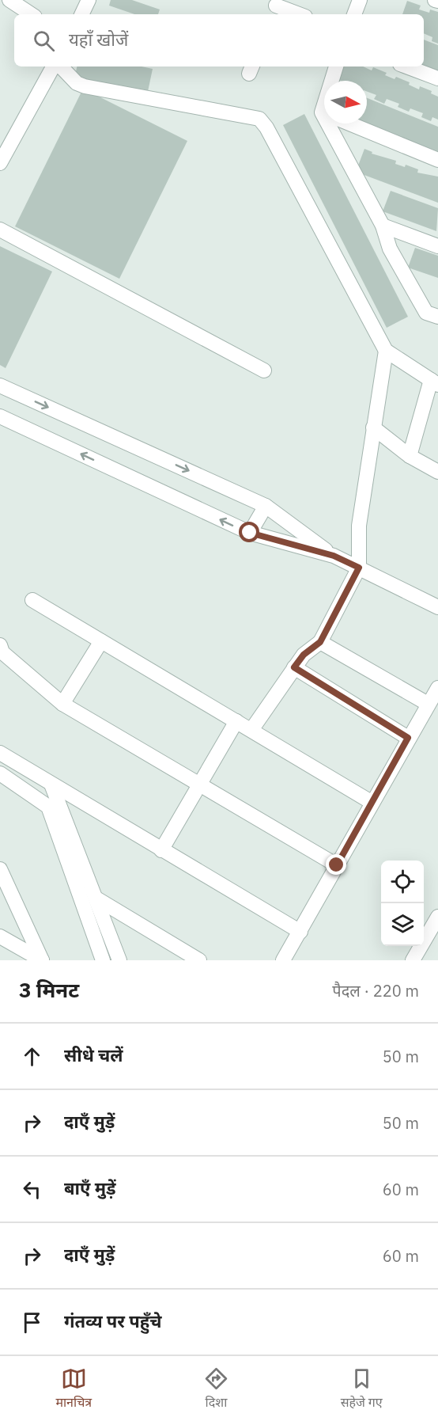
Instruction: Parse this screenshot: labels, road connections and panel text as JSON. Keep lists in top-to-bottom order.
{
  "north": "right",
  "page": {
    "search": "यहाँ खोजें",
    "heading": ["3 मिनट", "पैदल · 220 m"],
    "list": [
      ["सीधे चलें", "50 m"],
      ["दाएँ मुड़ें", "50 m"],
      ["बाएँ मुड़ें", "60 m"],
      ["दाएँ मुड़ें", "60 m"],
      "गंतव्य पर पहुँचे"
    ],
    "nav": ["मानचित्र", "दिशा", "सहेजे गए"]
  }
}
